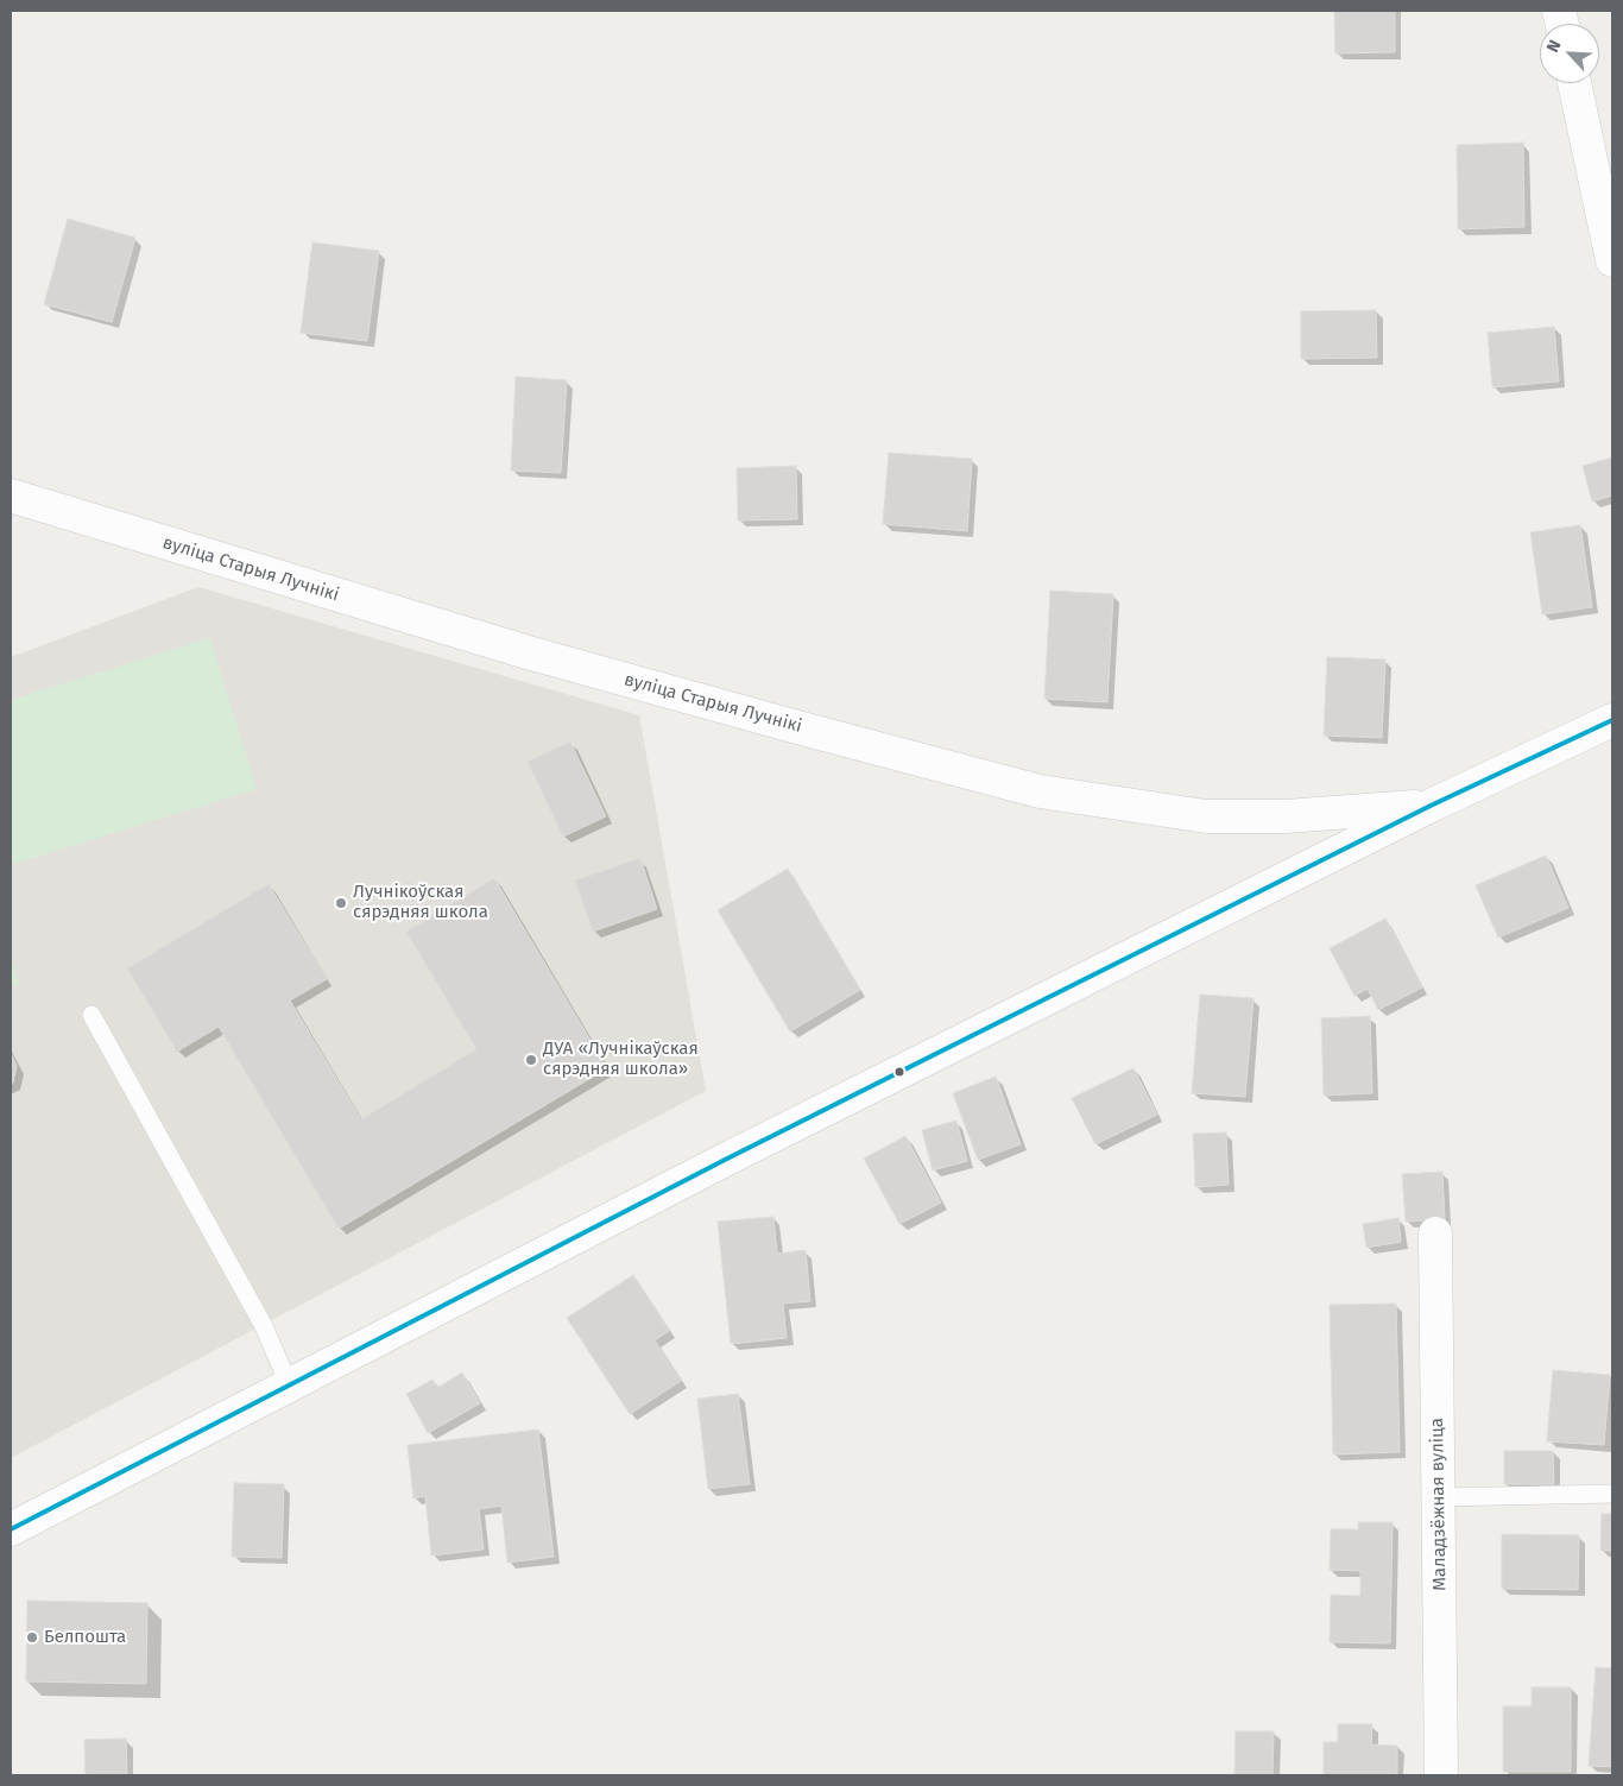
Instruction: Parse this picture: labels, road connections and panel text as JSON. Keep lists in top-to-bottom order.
{
  "streets": {
    "main road": ["вуліца Старыя Лучнікі", "Маладзёжная вуліца"]
  },
  "places": ["Лучнікоўская сярэдняя школа", "ДУА «Лучнікаўская сярэдняя школа»", "Белпошта"],
  "north": "top left"
}
